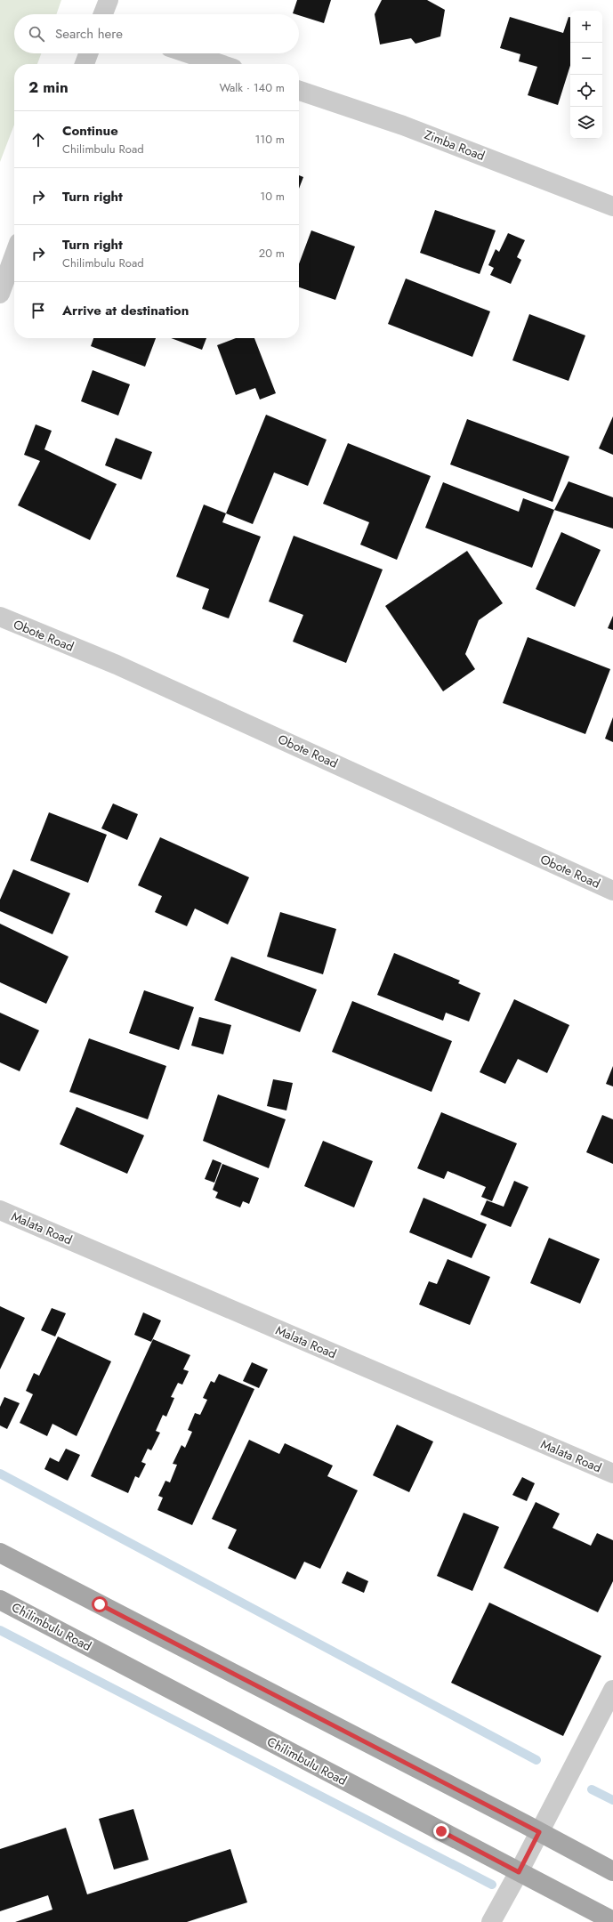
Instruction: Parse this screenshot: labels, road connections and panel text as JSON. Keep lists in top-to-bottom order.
{
  "streets": {
    "main road": ["Chilimbulu Road"],
    "street": ["Zimba Road", "Obote Road", "Malata Road"]
  },
  "page": {
    "map_buttons": ["+", "−"],
    "search": "Search here",
    "heading": ["2 min", "Walk · 140 m"],
    "list": [
      ["Continue", "Chilimbulu Road", "110 m"],
      ["Turn right", "10 m"],
      ["Turn right", "Chilimbulu Road", "20 m"],
      "Arrive at destination"
    ]
  }
}
